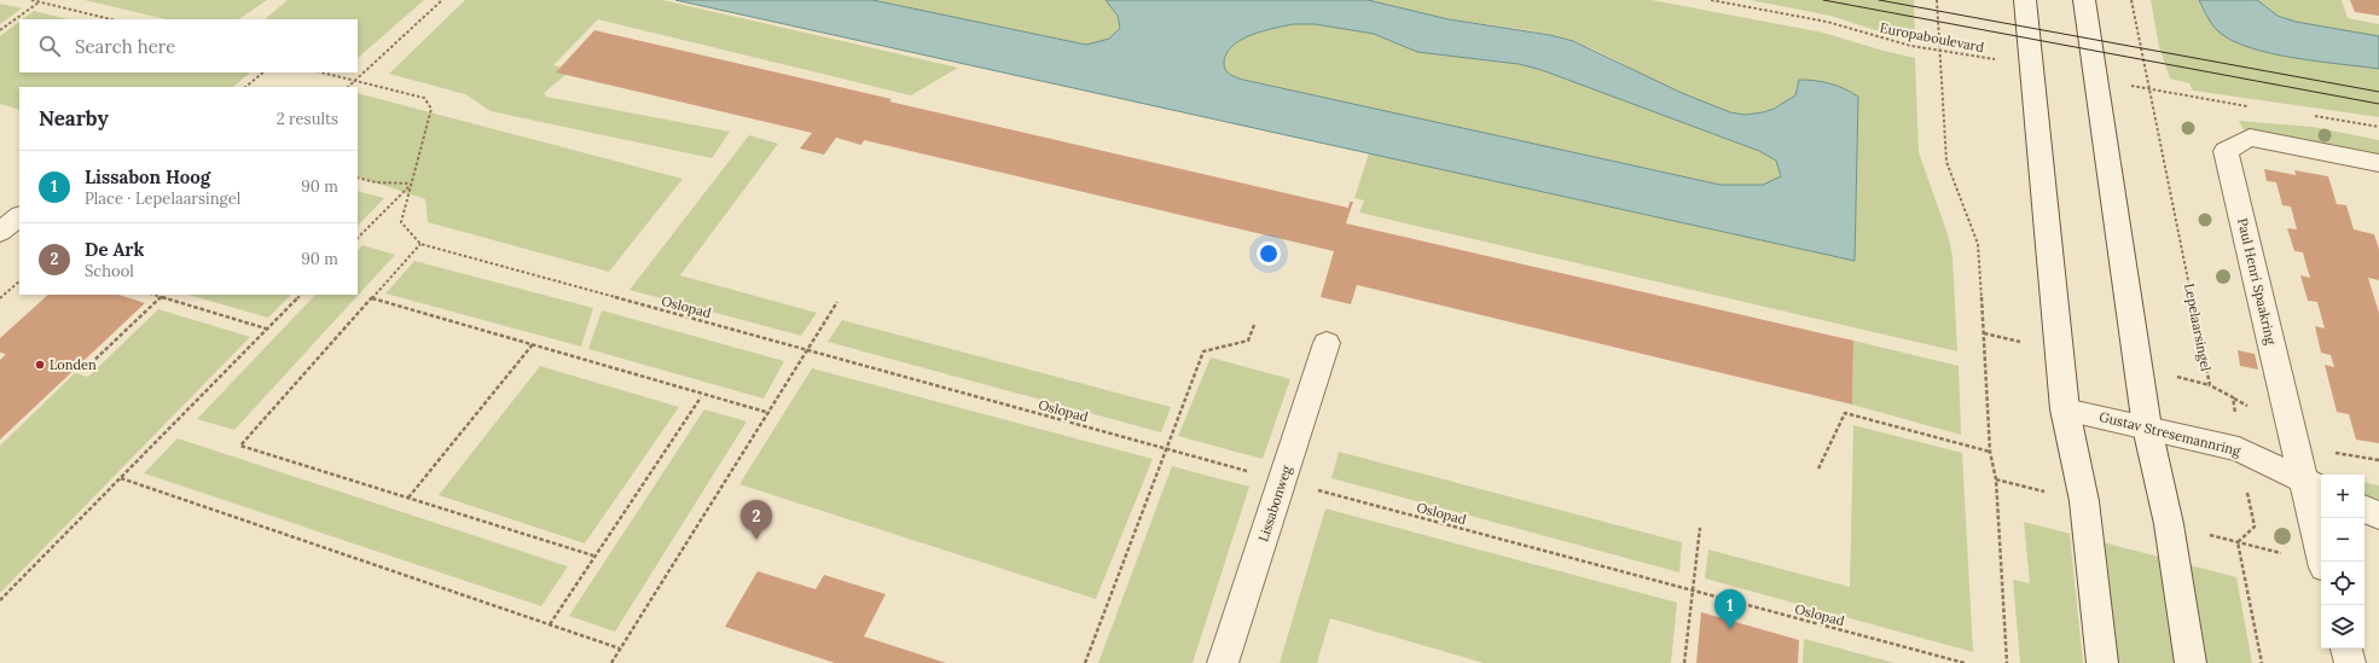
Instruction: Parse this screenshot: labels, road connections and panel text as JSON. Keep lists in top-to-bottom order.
{
  "streets": {
    "street": ["Paul Henri Spaakring", "Gustav Stresemannring", "Lissabonweg"],
    "path": ["Europaboulevard", "Oslopad", "Lepelaarsingel"]
  },
  "crossings": [
    ["Paul Henri Spaakring", "Gustav Stresemannring"],
    ["Oslopad", "Lissabonweg"],
    ["Lepelaarsingel", "Gustav Stresemannring"]
  ],
  "places": ["Londen"],
  "page": {
    "search": "Search here",
    "heading": ["Nearby", "2 results"],
    "list": [
      {
        "mark": "1",
        "name": "Lissabon Hoog",
        "note": "Place · Lepelaarsingel",
        "value": "90 m"
      },
      {
        "mark": "2",
        "name": "De Ark",
        "note": "School",
        "value": "90 m"
      }
    ],
    "map_buttons": ["+", "−"],
    "pins": ["2", "1"]
  }
}
